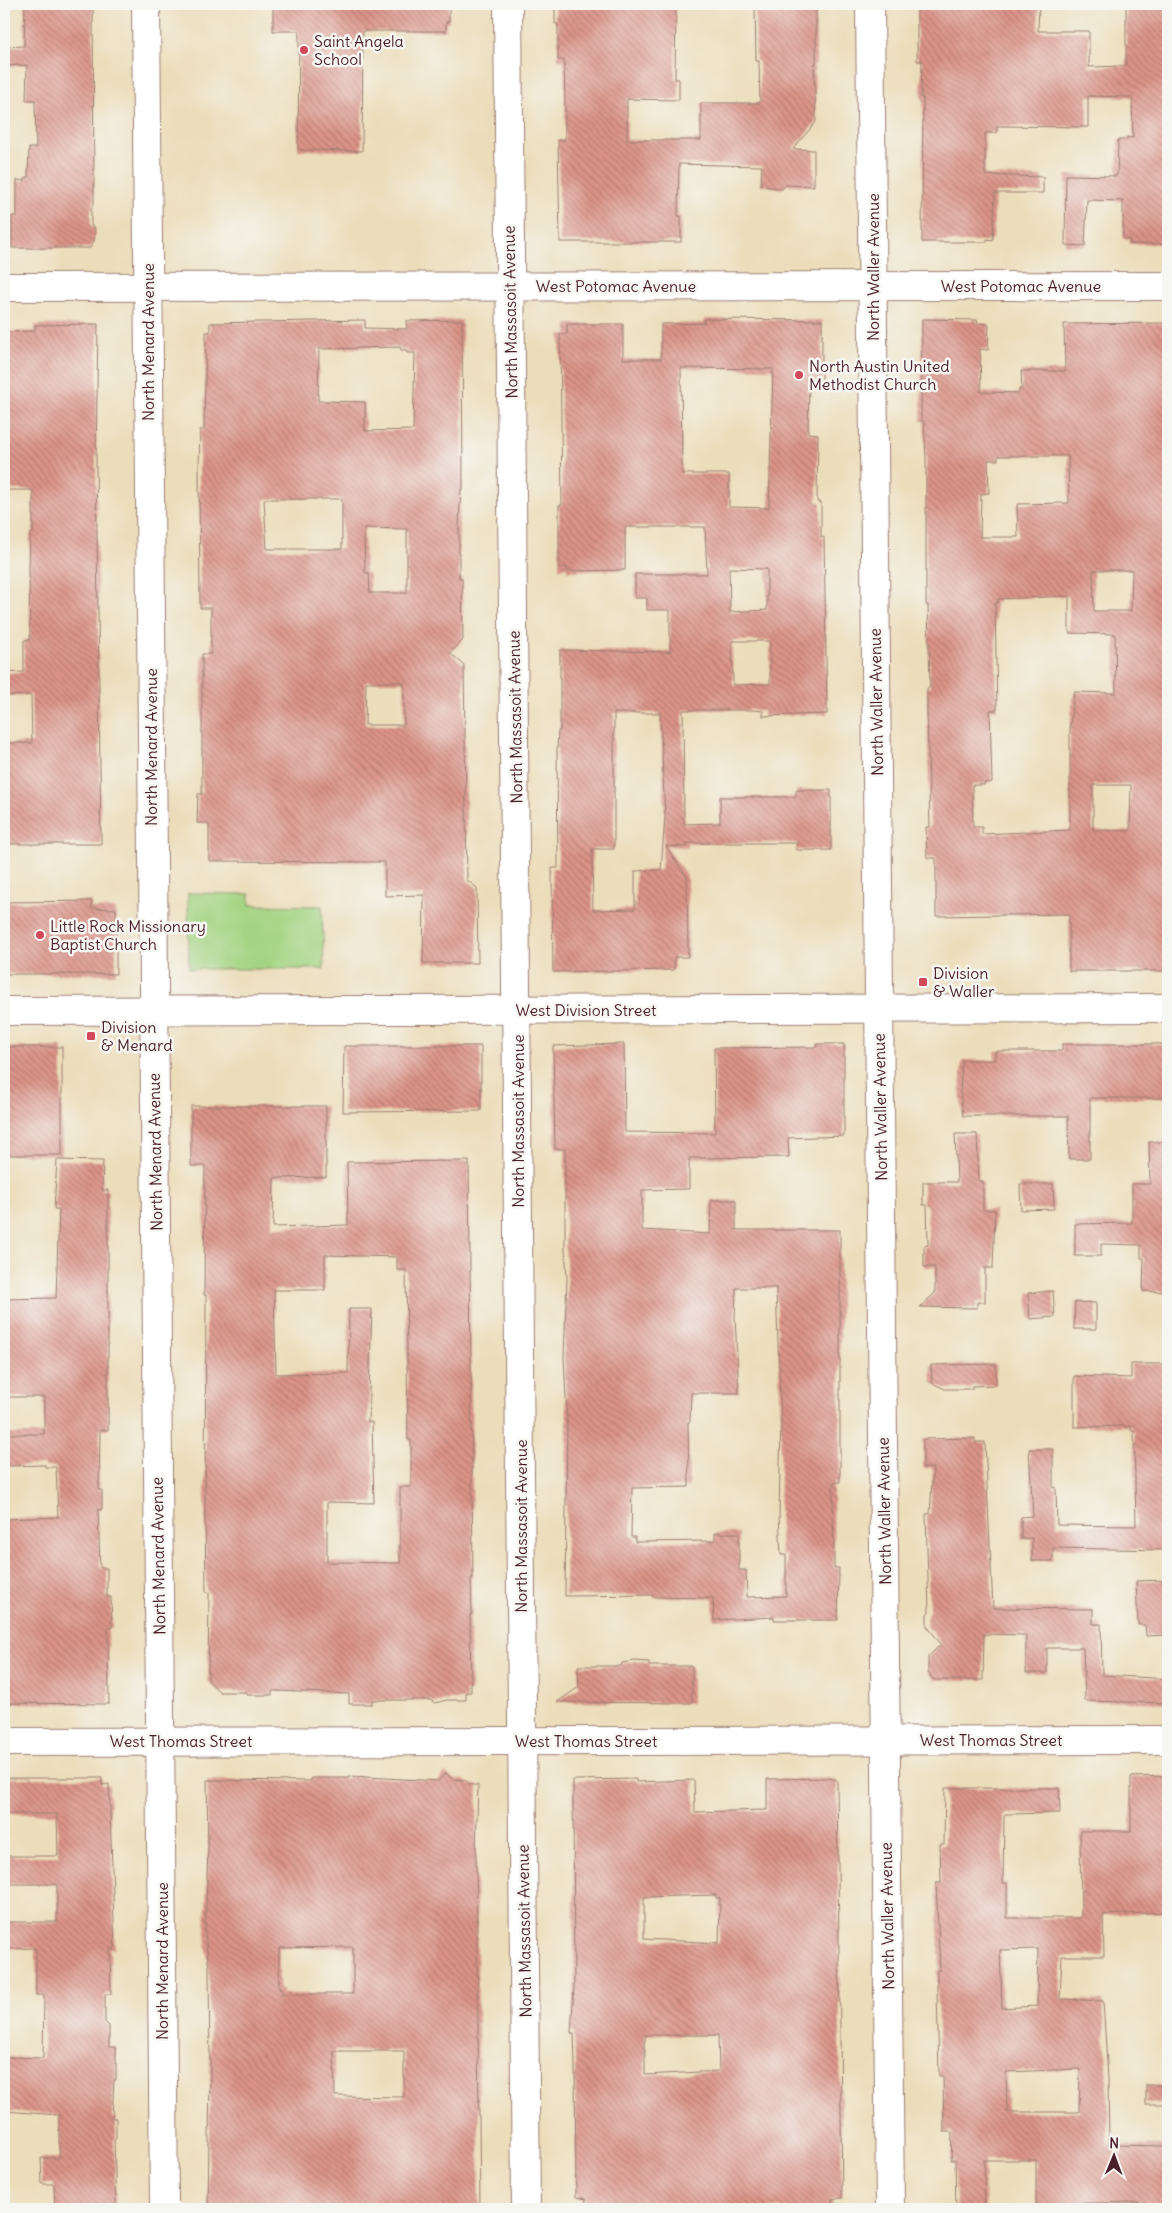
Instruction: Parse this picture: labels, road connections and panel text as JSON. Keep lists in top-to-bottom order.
{
  "streets": {
    "street": [
      "North Waller Avenue",
      "West Potomac Avenue",
      "North Massasoit Avenue",
      "North Menard Avenue",
      "West Division Street",
      "West Thomas Street"
    ]
  },
  "crossings": [
    ["North Waller Avenue", "West Potomac Avenue"],
    ["North Waller Avenue", "West Division Street"],
    ["North Waller Avenue", "West Thomas Street"],
    ["West Potomac Avenue", "North Massasoit Avenue"],
    ["West Potomac Avenue", "North Menard Avenue"],
    ["North Massasoit Avenue", "West Division Street"],
    ["North Massasoit Avenue", "West Thomas Street"],
    ["North Menard Avenue", "West Division Street"],
    ["North Menard Avenue", "West Thomas Street"]
  ],
  "places": {
    "other": ["Saint Angela School", "North Austin United Methodist Church", "Little Rock Missionary Baptist Church"],
    "transit": ["Division & Waller", "Division & Menard"]
  },
  "north": "top"
}
